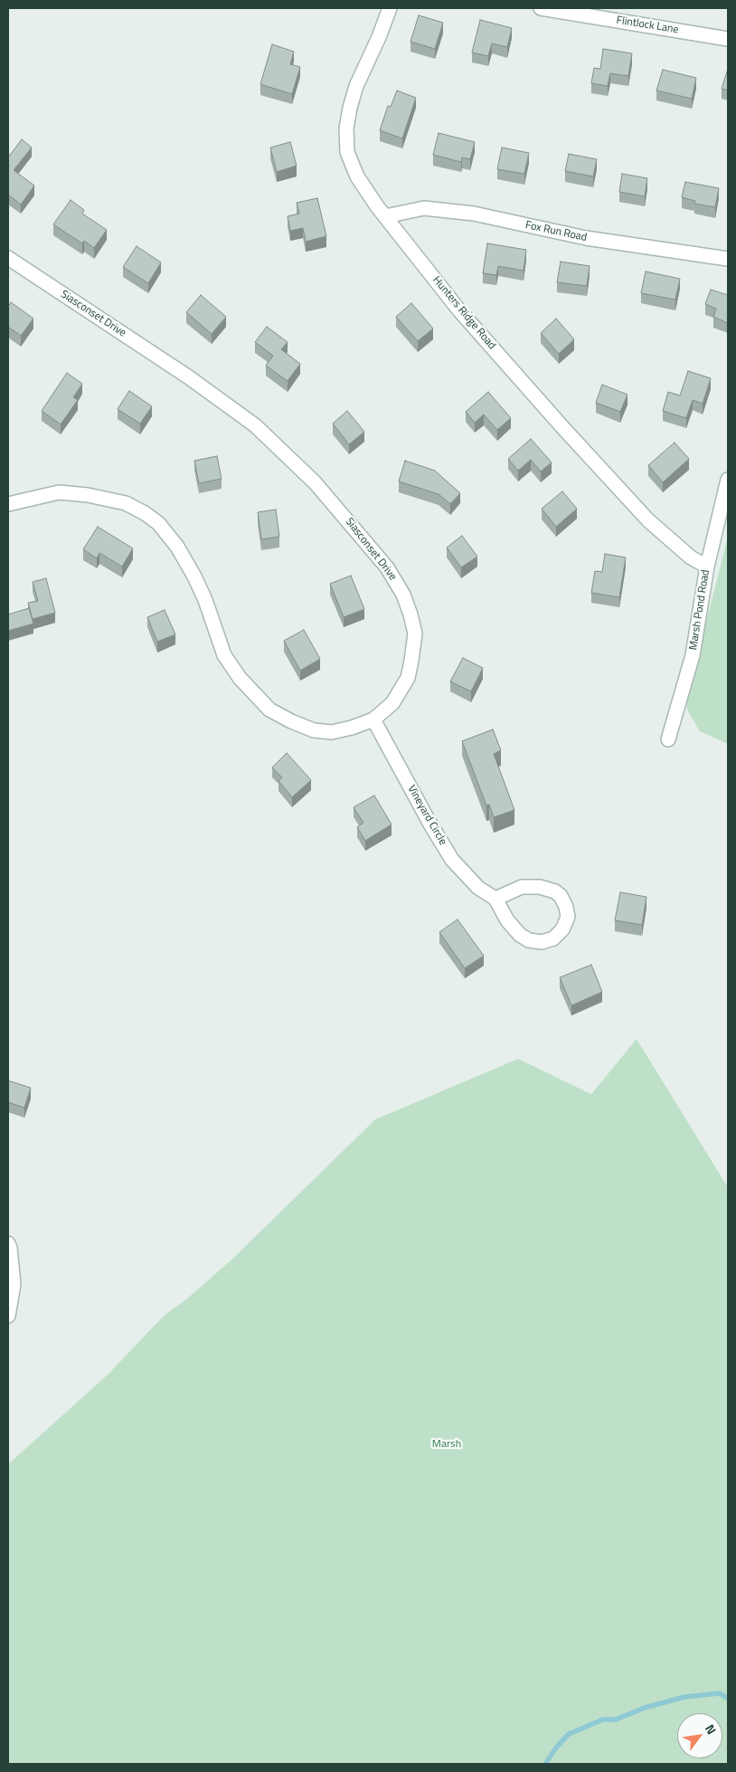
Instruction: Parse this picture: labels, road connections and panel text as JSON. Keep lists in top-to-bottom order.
{
  "streets": {
    "street": [
      "Flintlock Lane",
      "Fox Run Road",
      "Hunters Ridge Road",
      "Siasconset Drive",
      "Marsh Pond Road",
      "Vineyard Circle"
    ]
  },
  "crossings": [
    ["Fox Run Road", "Hunters Ridge Road"],
    ["Hunters Ridge Road", "Marsh Pond Road"],
    ["Siasconset Drive", "Vineyard Circle"]
  ],
  "parks": ["Marsh"],
  "north": "top right"
}
